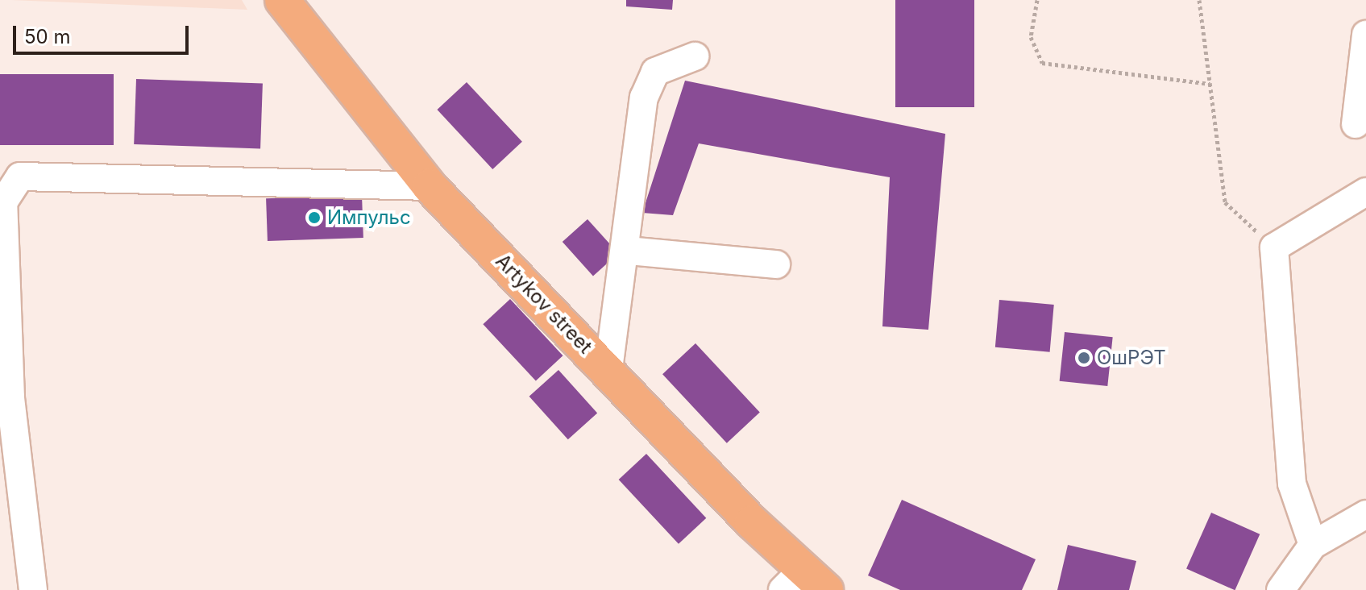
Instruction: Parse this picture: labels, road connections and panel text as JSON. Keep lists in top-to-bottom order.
{
  "streets": {
    "main road": ["Artykov street"]
  },
  "places": ["Импульс", "ОшРЭТ"],
  "scale_bar": "50 m"
}
